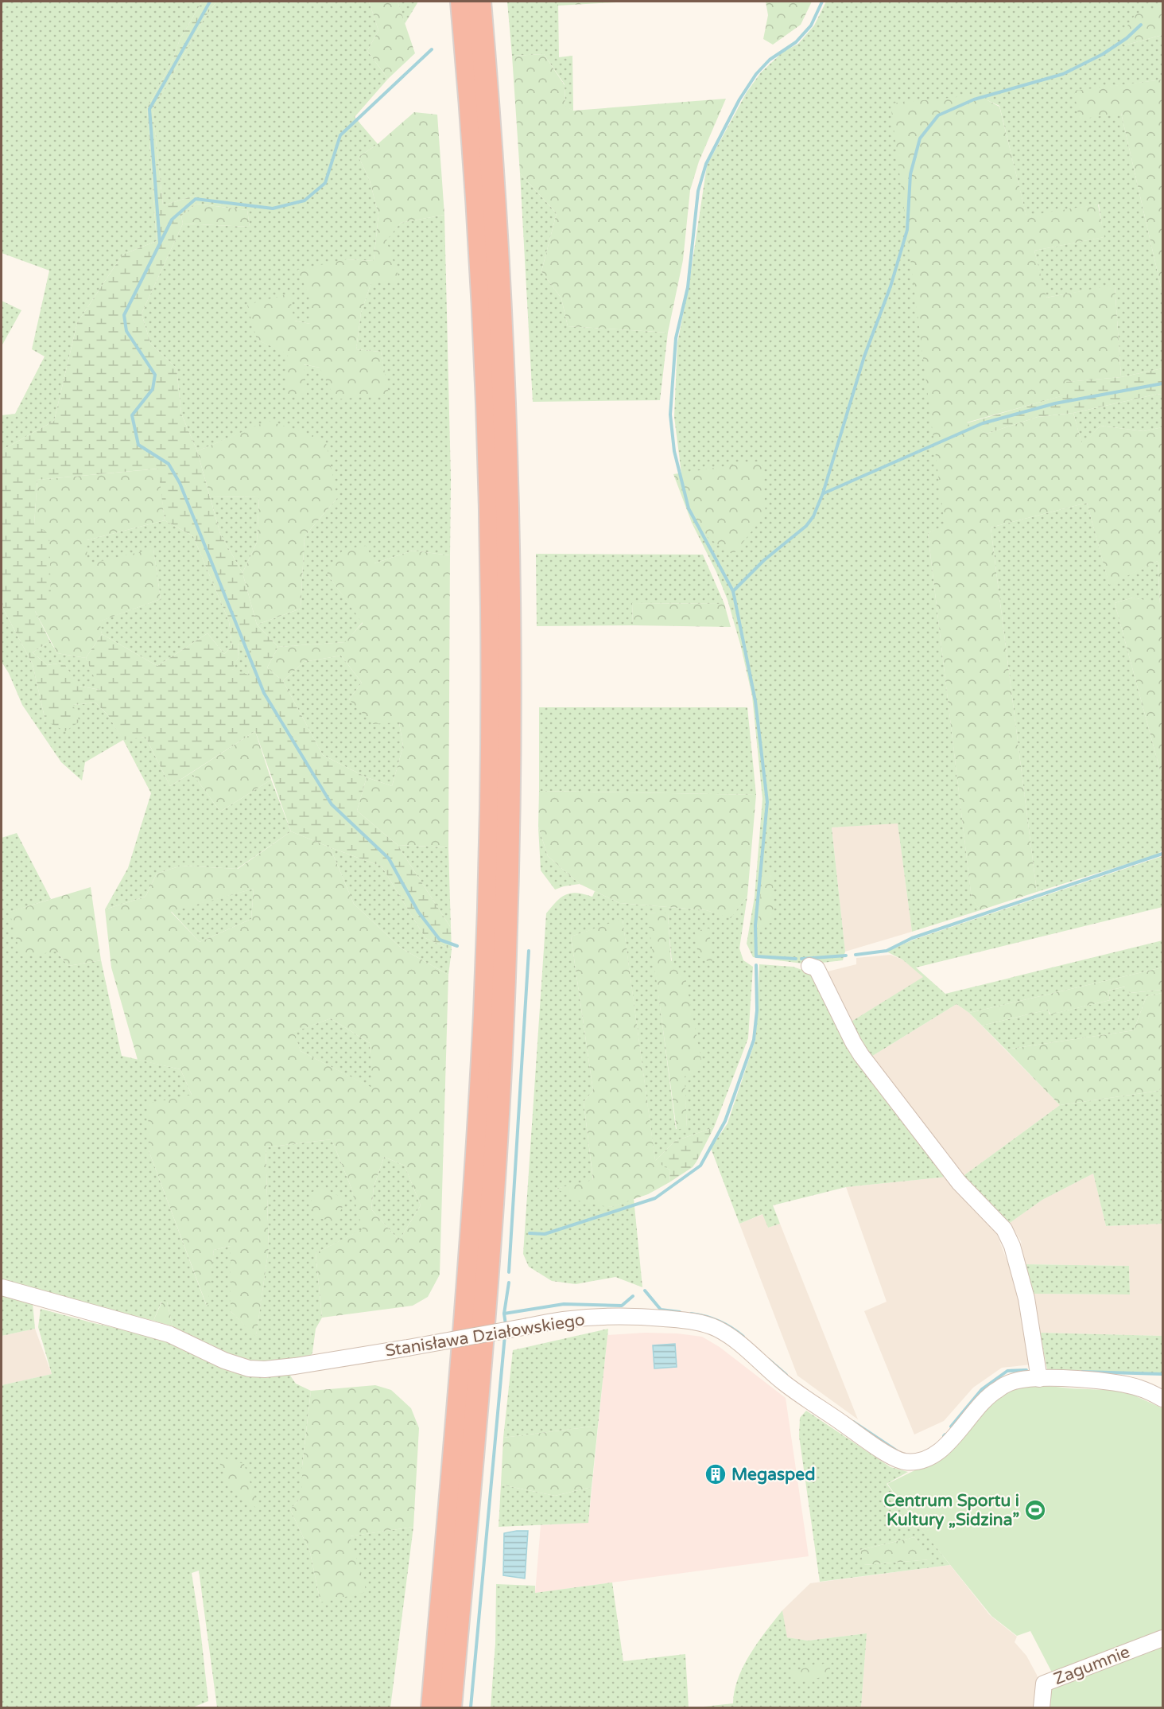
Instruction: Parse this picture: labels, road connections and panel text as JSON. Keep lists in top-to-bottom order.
{
  "streets": {
    "street": ["Stanisława Działowskiego", "Zagumnie"]
  },
  "places": {
    "building": ["Megasped"],
    "sports": ["Centrum Sportu i Kultury „Sidzina”"]
  }
}
